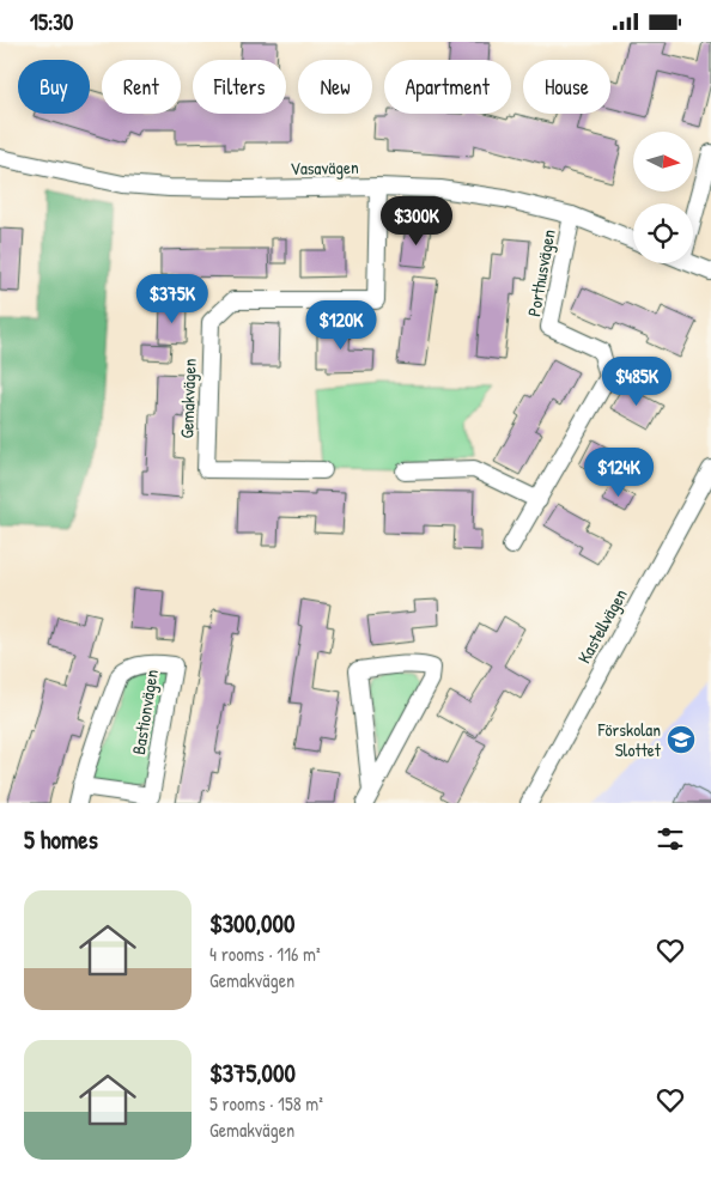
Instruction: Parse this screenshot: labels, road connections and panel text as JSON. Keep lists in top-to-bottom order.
{
  "streets": {
    "street": [
      "Vasavägen",
      "Porthusvägen",
      "Gemakvägen",
      "Kastellvägen",
      "Bastionvägen"
    ]
  },
  "crossings": [
    ["Vasavägen", "Porthusvägen"],
    ["Vasavägen", "Gemakvägen"]
  ],
  "places": {
    "school or university": ["Förskolan Slottet"]
  },
  "north": "right",
  "page": {
    "status": "15:30",
    "chip": [
      "Buy",
      "Rent",
      "Filters",
      "New",
      "Apartment",
      "House"
    ],
    "price": [
      "$300K",
      "$375K",
      "$120K",
      "$485K",
      "$124K"
    ],
    "heading": "5 homes",
    "list": [
      {
        "name": "$300,000",
        "note": "4 rooms · 116 m² · Gemakvägen"
      },
      {
        "name": "$375,000",
        "note": "5 rooms · 158 m² · Gemakvägen"
      }
    ]
  }
}
